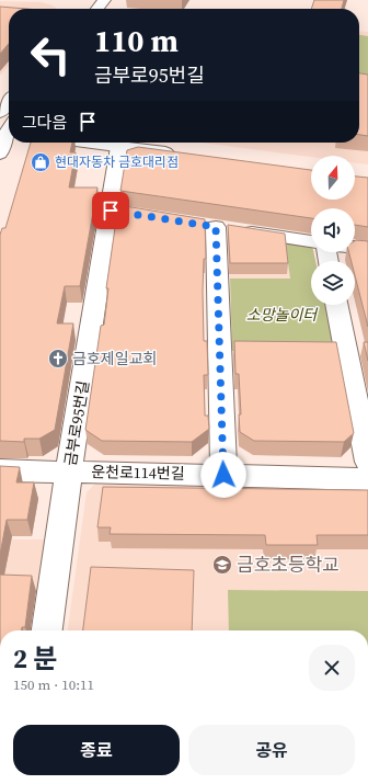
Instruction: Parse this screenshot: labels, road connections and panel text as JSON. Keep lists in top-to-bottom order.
{
  "streets": {
    "street": ["금부로95번길", "운천로114번길"]
  },
  "crossings": [
    ["금부로95번길", "운천로114번길"]
  ],
  "parks": ["소망놀이터"],
  "places": {
    "shop": ["현대자동차 금호대리점"],
    "church": ["금호제일교회"],
    "school or university": ["금호초등학교"]
  },
  "north": "top",
  "page": {
    "turn": ["110 m", "금부로95번길"],
    "then": "그다음",
    "heading": ["2 분", "150 m · 10:11"],
    "buttons": ["종료", "공유"]
  }
}
